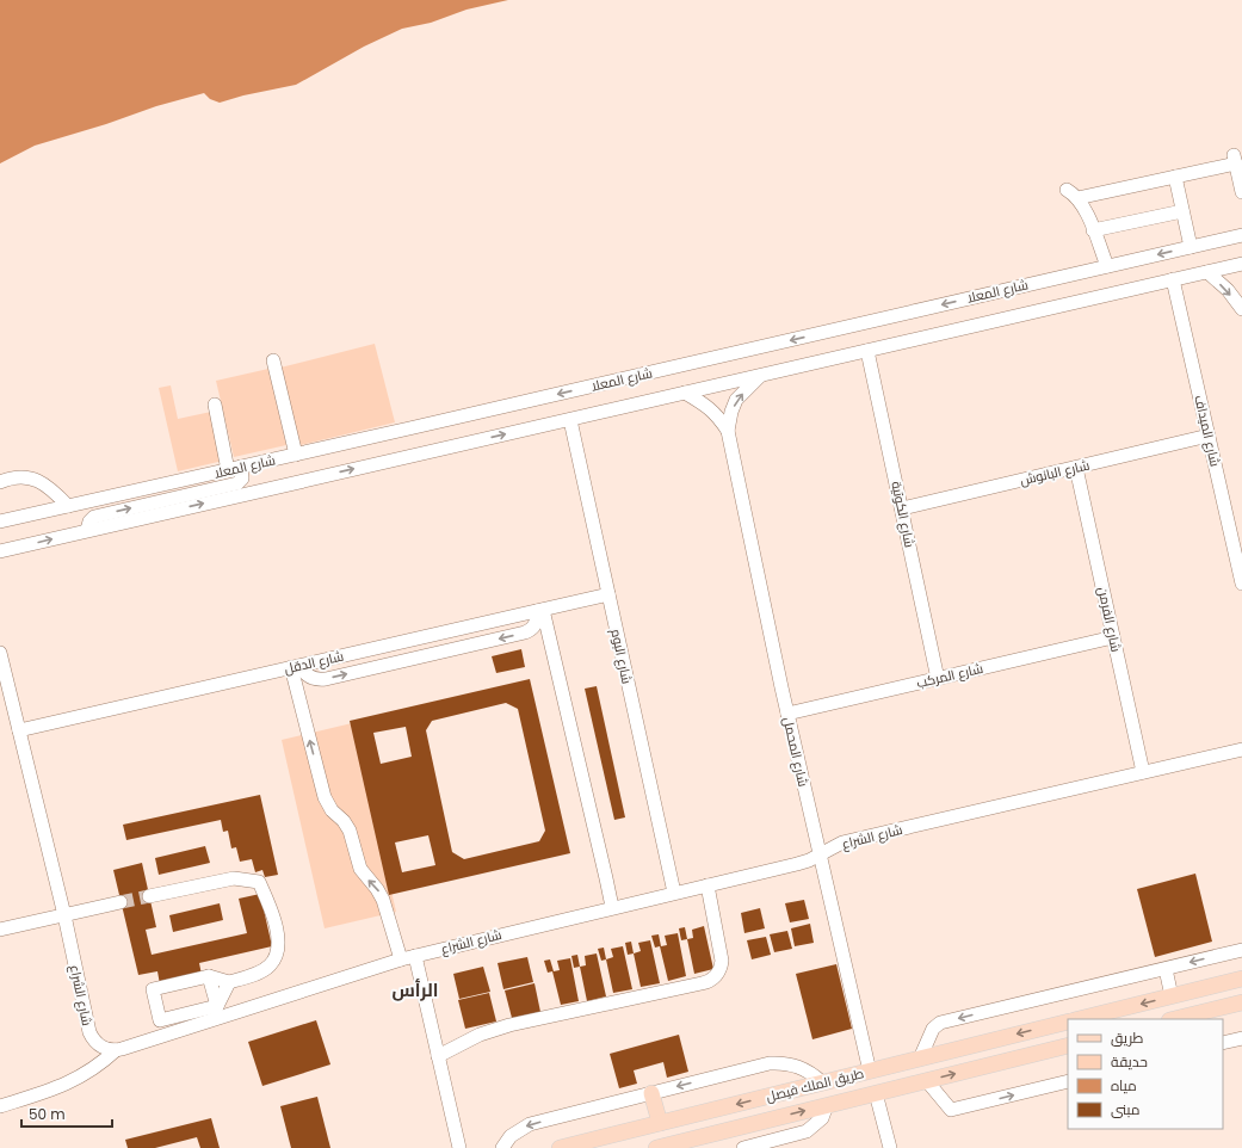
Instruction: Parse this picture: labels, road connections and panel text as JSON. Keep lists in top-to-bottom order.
{
  "streets": {
    "main road": ["طريق الملك فيصل"],
    "street": [
      "شارع المعلا",
      "شارع الميداف",
      "شارع البانوش",
      "شارع الكوتية",
      "شارع الفرمن",
      "شارع البوم",
      "شارع الدقل",
      "شارع المركب",
      "شارع المحمل",
      "شارع الشراع"
    ]
  },
  "crossings": [
    ["شارع المعلا", "شارع الميداف"],
    ["شارع المعلا", "شارع الكوتية"],
    ["شارع المعلا", "شارع البوم"],
    ["شارع المعلا", "شارع المحمل"],
    ["شارع الميداف", "شارع البانوش"],
    ["شارع البانوش", "شارع الكوتية"],
    ["شارع البانوش", "شارع الفرمن"],
    ["شارع الكوتية", "شارع المركب"],
    ["شارع الفرمن", "شارع المركب"],
    ["شارع الفرمن", "شارع الشراع"],
    ["شارع البوم", "شارع الدقل"],
    ["شارع البوم", "شارع الشراع"],
    ["شارع الدقل", "شارع الشراع"],
    ["شارع المركب", "شارع المحمل"],
    ["شارع المحمل", "شارع الشراع"],
    ["شارع المحمل", "طريق الملك فيصل"]
  ],
  "districts": ["الرأس"],
  "legend": [
    "طريق",
    "حديقة",
    "مياه",
    "مبنى"
  ],
  "scale_bar": "50 m"
}
